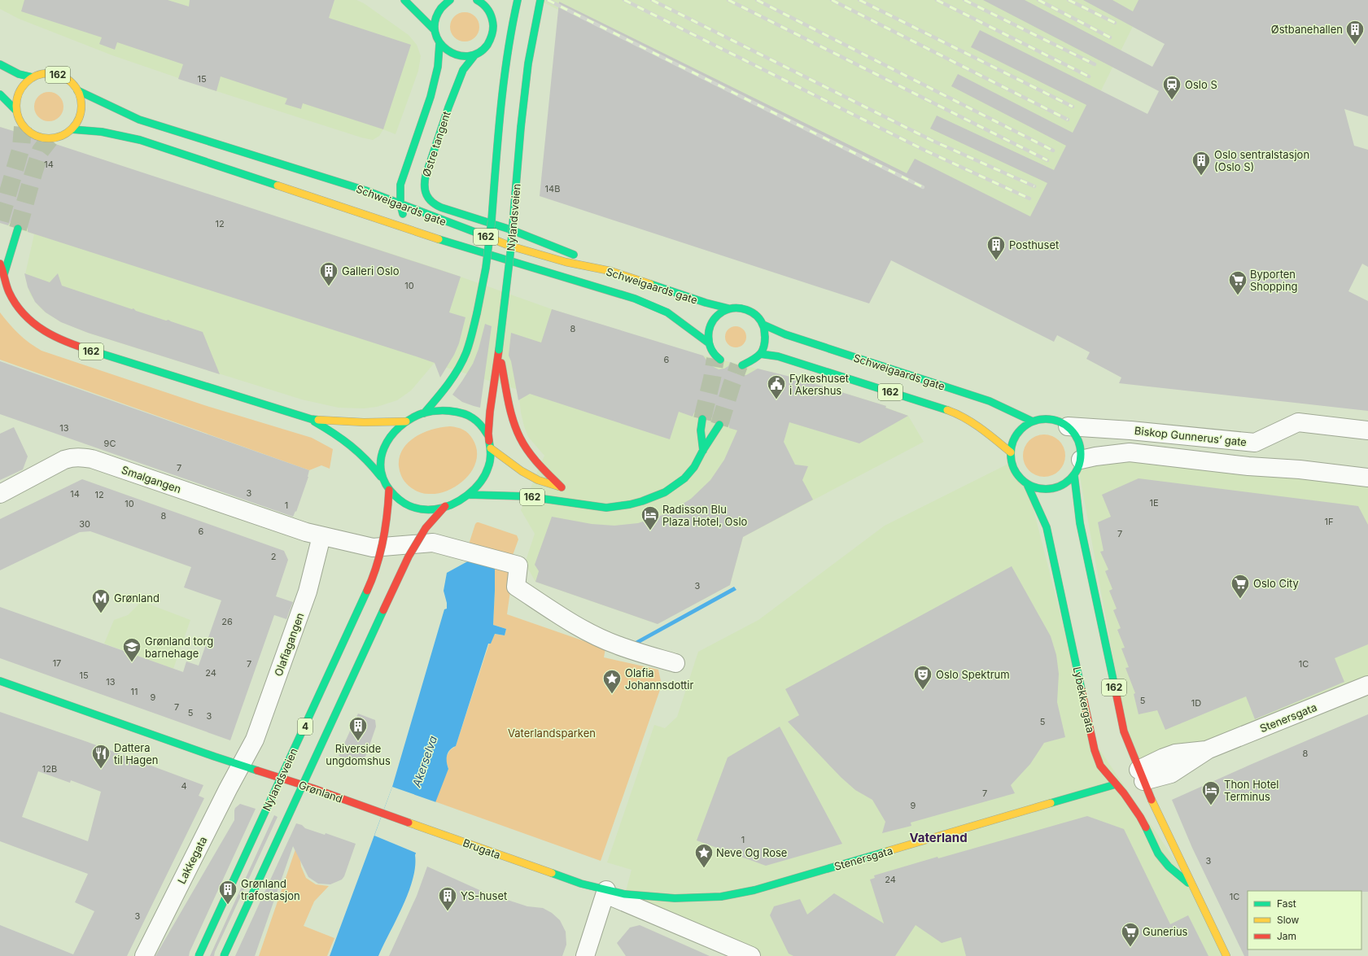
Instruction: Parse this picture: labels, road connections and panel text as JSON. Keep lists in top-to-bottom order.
{
  "streets": {
    "main road": [
      "162",
      "Østre tangent",
      "Schweigaards gate",
      "Nylandsveien",
      "Lybekkergata",
      "Stenersgata",
      "4",
      "Grønland",
      "Brugata"
    ],
    "street": [
      "Biskop Gunnerus’ gate",
      "Smalgangen",
      "Olafiagangen",
      "Lakkegata"
    ]
  },
  "crossings": [
    ["162", "Østre tangent"],
    ["162", "Schweigaards gate"],
    ["162", "Nylandsveien"],
    ["162", "Biskop Gunnerus’ gate"],
    ["162", "Lybekkergata"],
    ["Østre tangent", "Schweigaards gate"],
    ["Schweigaards gate", "Biskop Gunnerus’ gate"],
    ["Schweigaards gate", "Lybekkergata"],
    ["Biskop Gunnerus’ gate", "Lybekkergata"],
    ["Smalgangen", "Olafiagangen"],
    ["Olafiagangen", "Grønland"],
    ["Olafiagangen", "Lakkegata"],
    ["Lybekkergata", "Stenersgata"],
    ["Stenersgata", "Brugata"],
    ["Grønland", "Brugata"],
    ["Grønland", "Lakkegata"]
  ],
  "districts": ["Vaterland"],
  "water": ["Akerselva"],
  "parks": ["Vaterlandsparken"],
  "places": {
    "building": [
      "Østbanehallen",
      "Oslo sentralstasjon (Oslo S)",
      "Posthuset",
      "Galleri Oslo",
      "Riverside ungdomshus",
      "Grønland trafostasjon",
      "YS-huset"
    ],
    "station": ["Oslo S"],
    "supermarket": ["Byporten Shopping", "Oslo City", "Gunerius"],
    "public building": ["Fylkeshuset i Akershus"],
    "hotel": ["Radisson Blu Plaza Hotel, Oslo", "Thon Hotel Terminus"],
    "metro station": ["Grønland"],
    "school or university": ["Grønland torg barnehage"],
    "theatre": ["Oslo Spektrum"],
    "place": ["Olafia Johannsdottir", "Neve Og Rose"],
    "restaurant": ["Dattera til Hagen"]
  },
  "house_numbers": [
    "15",
    "14",
    "14B",
    "12",
    "10",
    "8",
    "6",
    "13",
    "9C",
    "7",
    "3",
    "14",
    "12",
    "1E",
    "10",
    "1",
    "8",
    "1F",
    "30",
    "6",
    "7",
    "2",
    "3",
    "26",
    "17",
    "7",
    "1C",
    "24",
    "15",
    "13",
    "11",
    "9",
    "5",
    "1D",
    "7",
    "5",
    "3",
    "5",
    "8",
    "12B",
    "4",
    "7",
    "9",
    "1",
    "3",
    "24",
    "1C",
    "3"
  ],
  "legend": ["Fast", "Slow", "Jam"]
}
